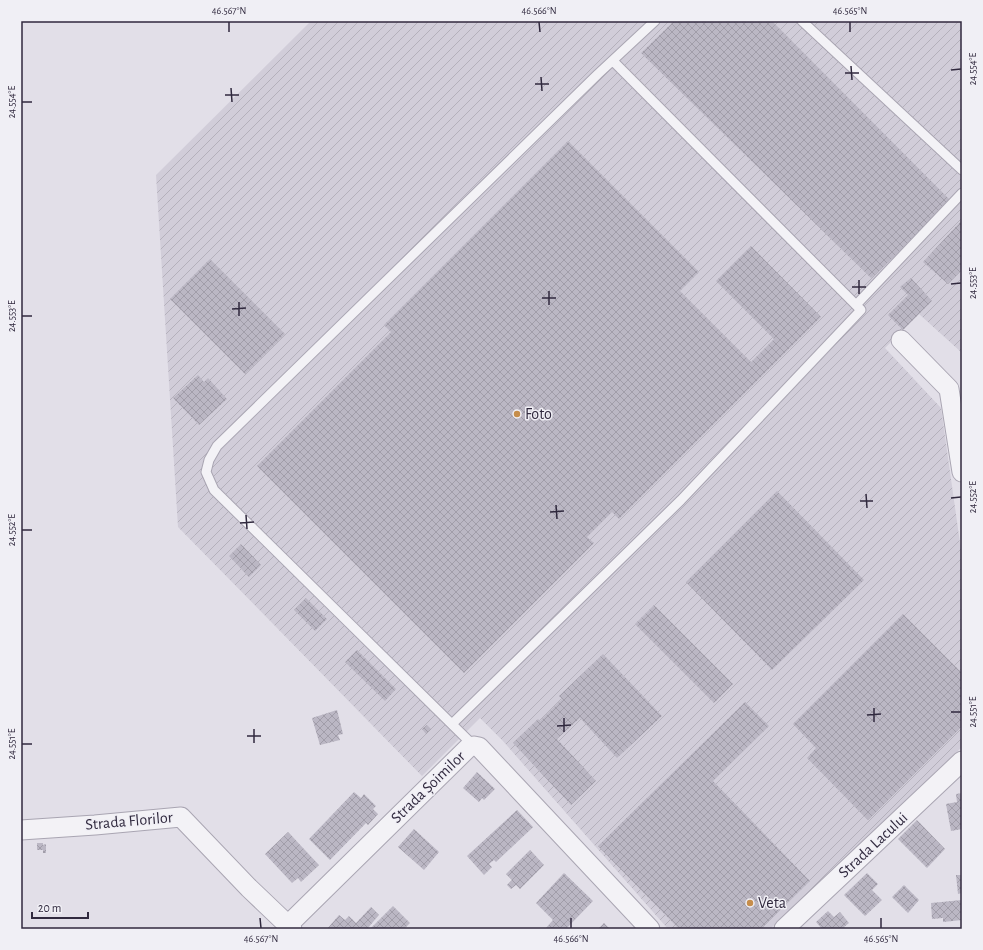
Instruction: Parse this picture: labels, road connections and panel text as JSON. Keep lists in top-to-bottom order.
{
  "streets": {
    "street": ["Strada Șoimilor", "Strada Florilor", "Strada Lacului"]
  },
  "crossings": [
    ["Strada Șoimilor", "Strada Florilor"]
  ],
  "places": ["Foto", "Veta"],
  "scale_bar": "20 m",
  "coordinates": [
    "46.567°N",
    "46.566°N",
    "46.565°N",
    "24.554°E",
    "24.553°E",
    "24.552°E",
    "24.551°E"
  ]
}
